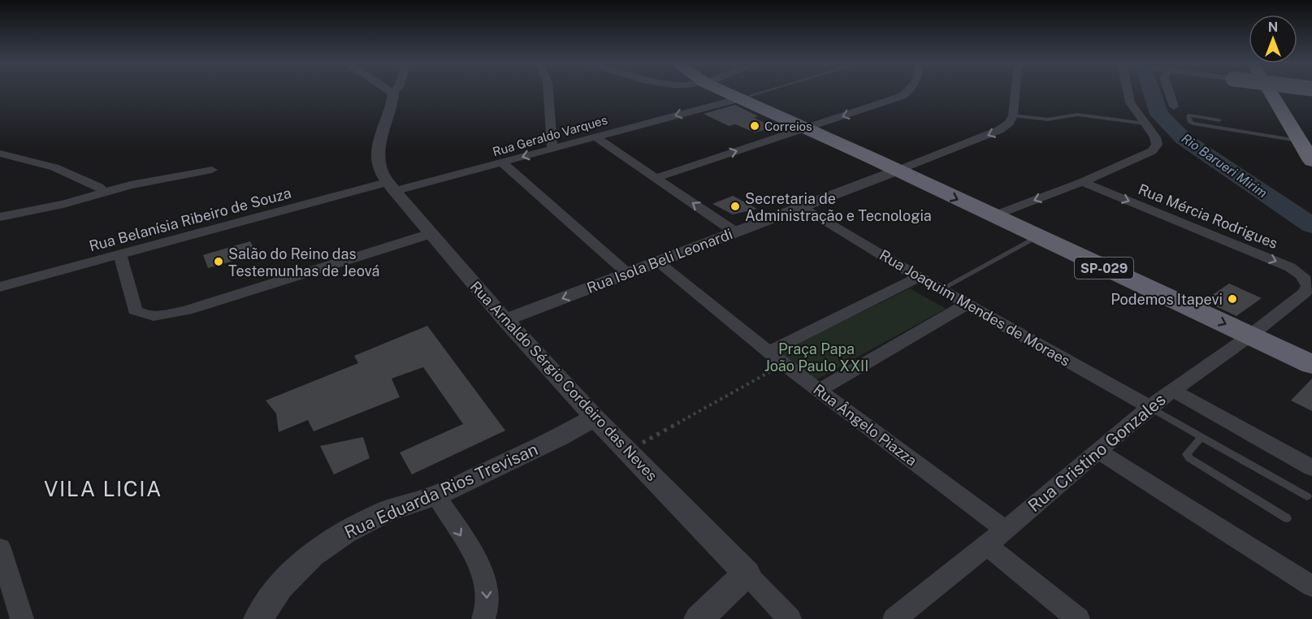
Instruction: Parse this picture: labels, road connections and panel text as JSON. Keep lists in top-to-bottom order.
{
  "streets": {
    "highway": ["SP-029"],
    "street": [
      "Rua Geraldo Varques",
      "Rua Mércia Rodrigues",
      "Rua Belanísia Ribeiro de Souza",
      "Rua Isola Beli Leonardi",
      "Rua Joaquim Mendes de Moraes",
      "Rua Arnaldo Sérgio Cordeiro das Neves",
      "Rua Ângelo Piazza",
      "Rua Cristino Gonzales",
      "Rua Eduarda Rios Trevisan"
    ]
  },
  "crossings": [
    ["Rua Geraldo Varques", "Rua Belanísia Ribeiro de Souza"],
    ["Rua Geraldo Varques", "SP-029"],
    ["Rua Geraldo Varques", "Rua Arnaldo Sérgio Cordeiro das Neves"],
    ["Rua Mércia Rodrigues", "Rua Cristino Gonzales"],
    ["Rua Belanísia Ribeiro de Souza", "Rua Arnaldo Sérgio Cordeiro das Neves"],
    ["Rua Isola Beli Leonardi", "SP-029"],
    ["Rua Isola Beli Leonardi", "Rua Joaquim Mendes de Moraes"],
    ["Rua Isola Beli Leonardi", "Rua Arnaldo Sérgio Cordeiro das Neves"],
    ["Rua Isola Beli Leonardi", "Rua Ângelo Piazza"],
    ["SP-029", "Rua Cristino Gonzales"],
    ["Rua Joaquim Mendes de Moraes", "Rua Cristino Gonzales"],
    ["Rua Arnaldo Sérgio Cordeiro das Neves", "Rua Eduarda Rios Trevisan"],
    ["Rua Ângelo Piazza", "Rua Cristino Gonzales"]
  ],
  "one_way": ["Rua Mércia Rodrigues"],
  "districts": ["VILA LICIA"],
  "water": ["Rio Barueri Mirim"],
  "parks": ["Praça Papa João Paulo XXII"],
  "places": [
    "Correios",
    "Secretaria de Administração e Tecnologia",
    "Salão do Reino das Testemunhas de Jeová",
    "Podemos Itapevi"
  ],
  "north": "top"
}
